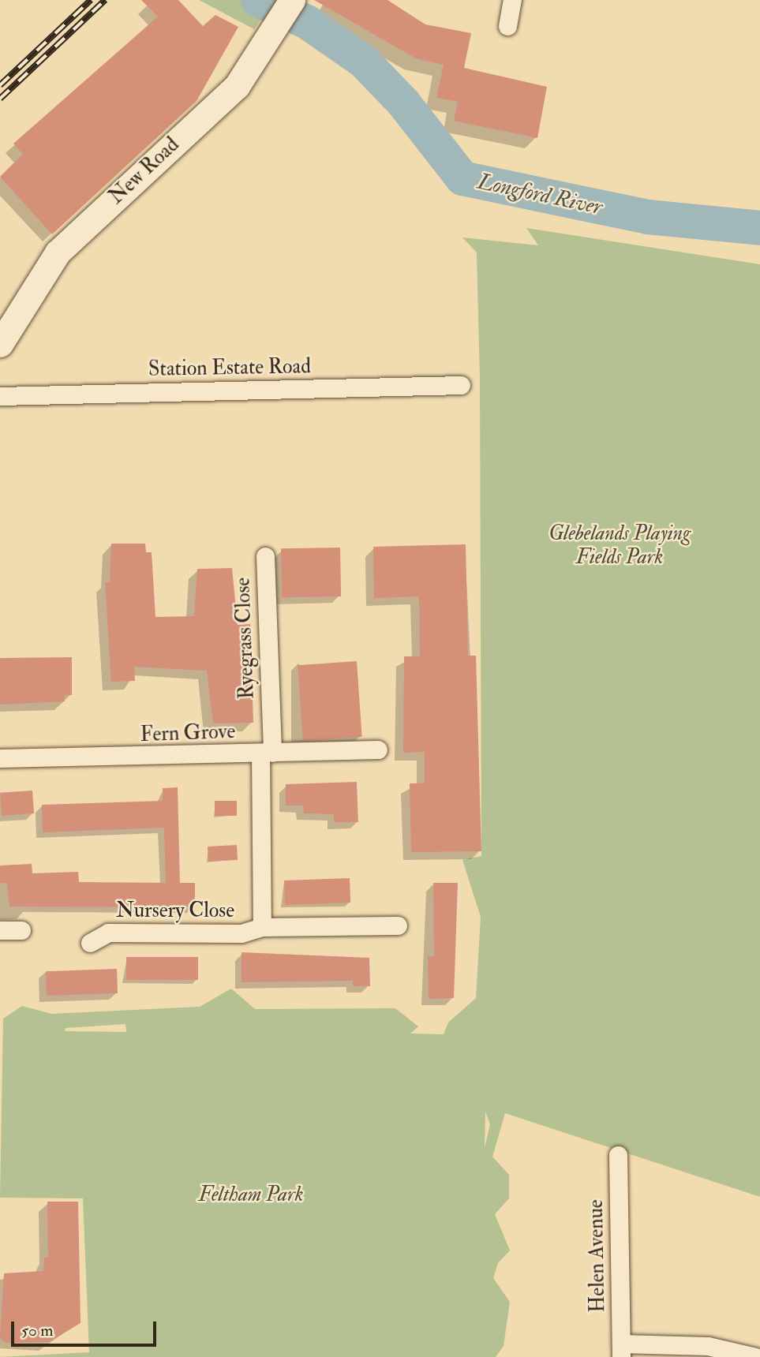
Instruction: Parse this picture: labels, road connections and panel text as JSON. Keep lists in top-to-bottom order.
{
  "streets": {
    "main road": ["New Road"],
    "street": [
      "Station Estate Road",
      "Ryegrass Close",
      "Fern Grove",
      "Nursery Close",
      "Helen Avenue"
    ]
  },
  "crossings": [
    ["Ryegrass Close", "Fern Grove"],
    ["Ryegrass Close", "Nursery Close"],
    ["Fern Grove", "Nursery Close"]
  ],
  "water": ["Longford River"],
  "parks": ["Glebelands Playing Fields Park", "Feltham Park"],
  "scale_bar": "50 m"
}
